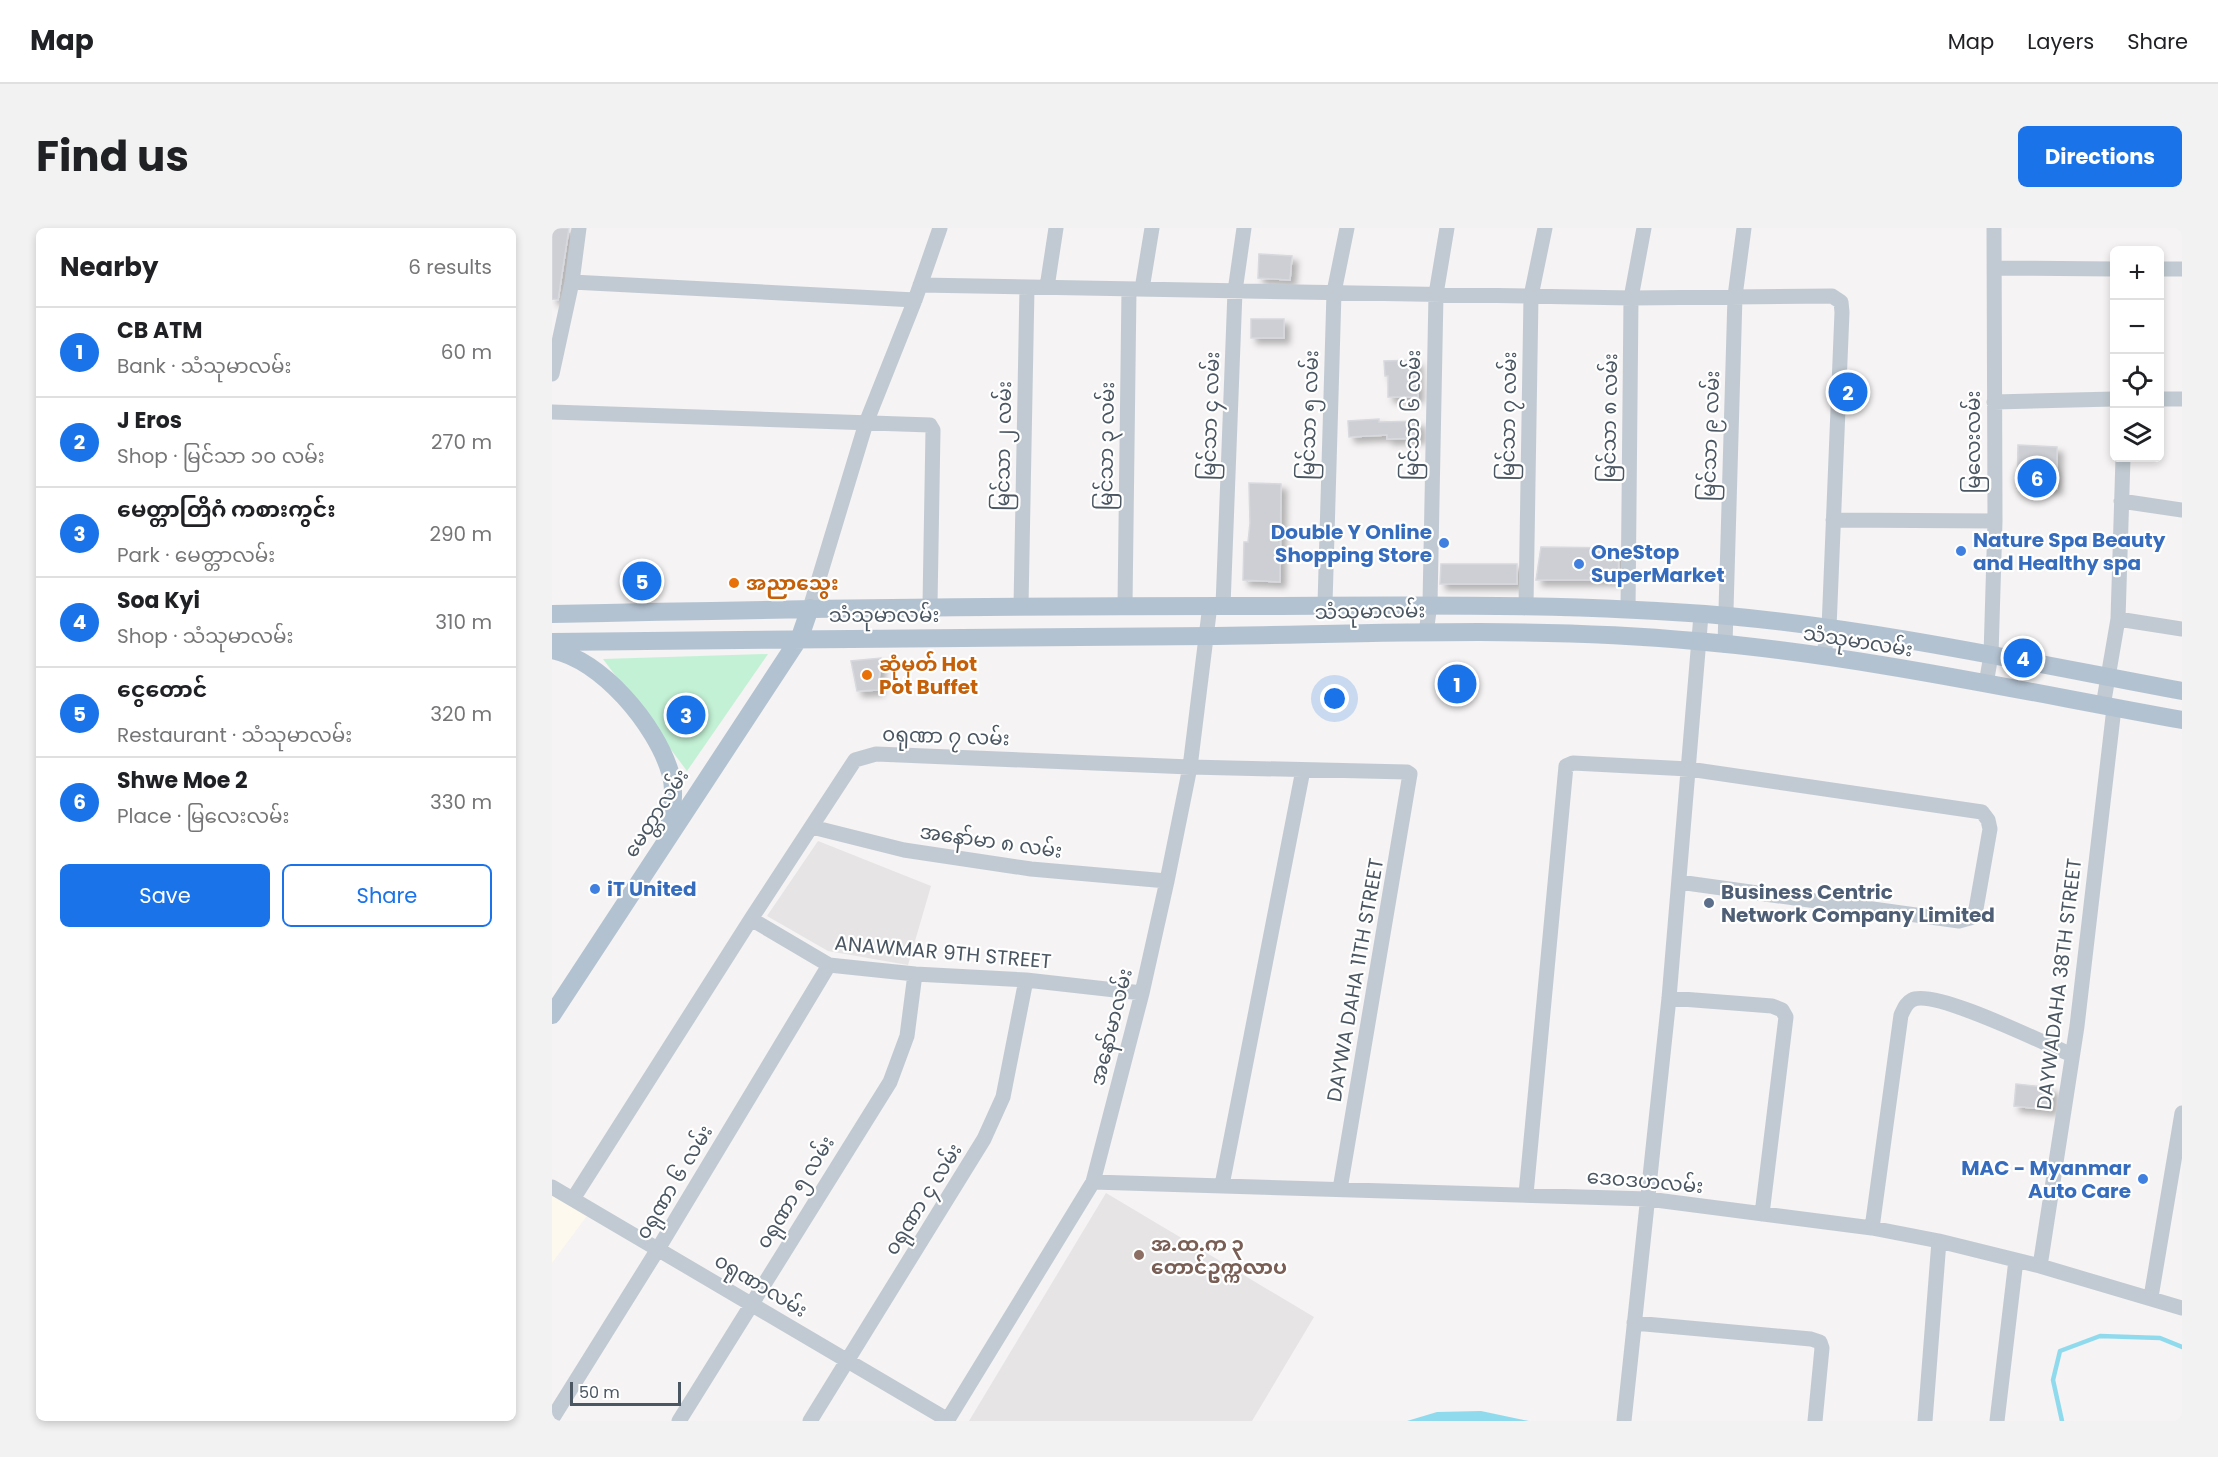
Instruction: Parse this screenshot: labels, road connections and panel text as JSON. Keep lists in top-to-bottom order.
{
  "streets": {
    "main road": ["သံသုမာလမ်း", "မေတ္တာလမ်း"],
    "street": [
      "မြင်သာ ၅ လမ်း",
      "မြင်သာ ၆ လမ်း",
      "မြင်သာ ၄ လမ်း",
      "မြင်သာ ၇ လမ်း",
      "မြင်သာ ၈ လမ်း",
      "မြင်သာ ၉ လမ်း",
      "မြလေးလမ်း",
      "မြင်သာ ၂ လမ်း",
      "မြင်သာ ၃ လမ်း",
      "၀ရုဏာ ၇ လမ်း",
      "အနော်မာ ၈ လမ်း",
      "ANAWMAR 9TH STREET",
      "DAYWA DAHA 11TH STREET",
      "DAYWADAHA 38TH STREET",
      "အနော်မာလမ်း",
      "ဒေဝဒဟလမ်း",
      "၀ရုဏာ ၆ လမ်း",
      "၀ရုဏာ ၅ လမ်း",
      "၀ရုဏာ ၄ လမ်း",
      "၀ရုဏာလမ်း"
    ]
  },
  "crossings": [
    ["မြင်သာ ၅ လမ်း", "သံသုမာလမ်း"],
    ["မြင်သာ ၆ လမ်း", "သံသုမာလမ်း"],
    ["မြင်သာ ၄ လမ်း", "သံသုမာလမ်း"],
    ["မြင်သာ ၄ လမ်း", "အနော်မာလမ်း"],
    ["မြင်သာ ၇ လမ်း", "သံသုမာလမ်း"],
    ["မြင်သာ ၈ လမ်း", "သံသုမာလမ်း"],
    ["မြင်သာ ၉ လမ်း", "သံသုမာလမ်း"],
    ["မြလေးလမ်း", "သံသုမာလမ်း"],
    ["မြင်သာ ၂ လမ်း", "သံသုမာလမ်း"],
    ["မြင်သာ ၃ လမ်း", "သံသုမာလမ်း"],
    ["သံသုမာလမ်း", "မေတ္တာလမ်း"],
    ["သံသုမာလမ်း", "DAYWADAHA 38TH STREET"],
    ["သံသုမာလမ်း", "အနော်မာလမ်း"],
    ["၀ရုဏာ ၇ လမ်း", "အနော်မာ ၈ လမ်း"],
    ["၀ရုဏာ ၇ လမ်း", "ANAWMAR 9TH STREET"],
    ["၀ရုဏာ ၇ လမ်း", "DAYWA DAHA 11TH STREET"],
    ["၀ရုဏာ ၇ လမ်း", "အနော်မာလမ်း"],
    ["၀ရုဏာ ၇ လမ်း", "၀ရုဏာလမ်း"],
    ["အနော်မာ ၈ လမ်း", "အနော်မာလမ်း"],
    ["ANAWMAR 9TH STREET", "အနော်မာလမ်း"],
    ["ANAWMAR 9TH STREET", "၀ရုဏာ ၆ လမ်း"],
    ["ANAWMAR 9TH STREET", "၀ရုဏာ ၅ လမ်း"],
    ["ANAWMAR 9TH STREET", "၀ရုဏာ ၄ လမ်း"],
    ["DAYWA DAHA 11TH STREET", "ဒေဝဒဟလမ်း"],
    ["DAYWADAHA 38TH STREET", "ဒေဝဒဟလမ်း"],
    ["အနော်မာလမ်း", "ဒေဝဒဟလမ်း"],
    ["အနော်မာလမ်း", "၀ရုဏာလမ်း"],
    ["၀ရုဏာ ၆ လမ်း", "၀ရုဏာလမ်း"],
    ["၀ရုဏာ ၅ လမ်း", "၀ရုဏာလမ်း"],
    ["၀ရုဏာ ၄ လမ်း", "၀ရုဏာလမ်း"]
  ],
  "places": [
    "Double Y Online Shopping Store",
    "Nature Spa Beauty and Healthy spa",
    "OneStop SuperMarket",
    "အညာသွေး",
    "ဆုံမှတ် Hot Pot Buffet",
    "iT United",
    "Business Centric Network Company Limited",
    "MAC - Myanmar Auto Care",
    "အ.ထ.က ၃ တောင်ဥက္ကလာပ"
  ],
  "scale_bar": "50 m",
  "page": {
    "header": "Map",
    "nav": ["Map", "Layers", "Share"],
    "title": "Find us",
    "buttons": [
      "Directions",
      ["Save", "Share"]
    ],
    "heading": ["Nearby", "6 results"],
    "map_buttons": ["+", "−"],
    "list": [
      {
        "mark": "1",
        "name": "CB ATM",
        "note": "Bank · သံသုမာလမ်း",
        "value": "60 m"
      },
      {
        "mark": "2",
        "name": "J Eros",
        "note": "Shop · မြင်သာ ၁၀ လမ်း",
        "value": "270 m"
      },
      {
        "mark": "3",
        "name": "မေတ္တာတြိဂံ ကစားကွင်း",
        "note": "Park · မေတ္တာလမ်း",
        "value": "290 m"
      },
      {
        "mark": "4",
        "name": "Soa Kyi",
        "note": "Shop · သံသုမာလမ်း",
        "value": "310 m"
      },
      {
        "mark": "5",
        "name": "ငွေတောင်",
        "note": "Restaurant · သံသုမာလမ်း",
        "value": "320 m"
      },
      {
        "mark": "6",
        "name": "Shwe Moe 2",
        "note": "Place · မြလေးလမ်း",
        "value": "330 m"
      }
    ],
    "pins": [
      "2",
      "6",
      "5",
      "4",
      "1",
      "3"
    ],
    "scale": "50 m"
  }
}
